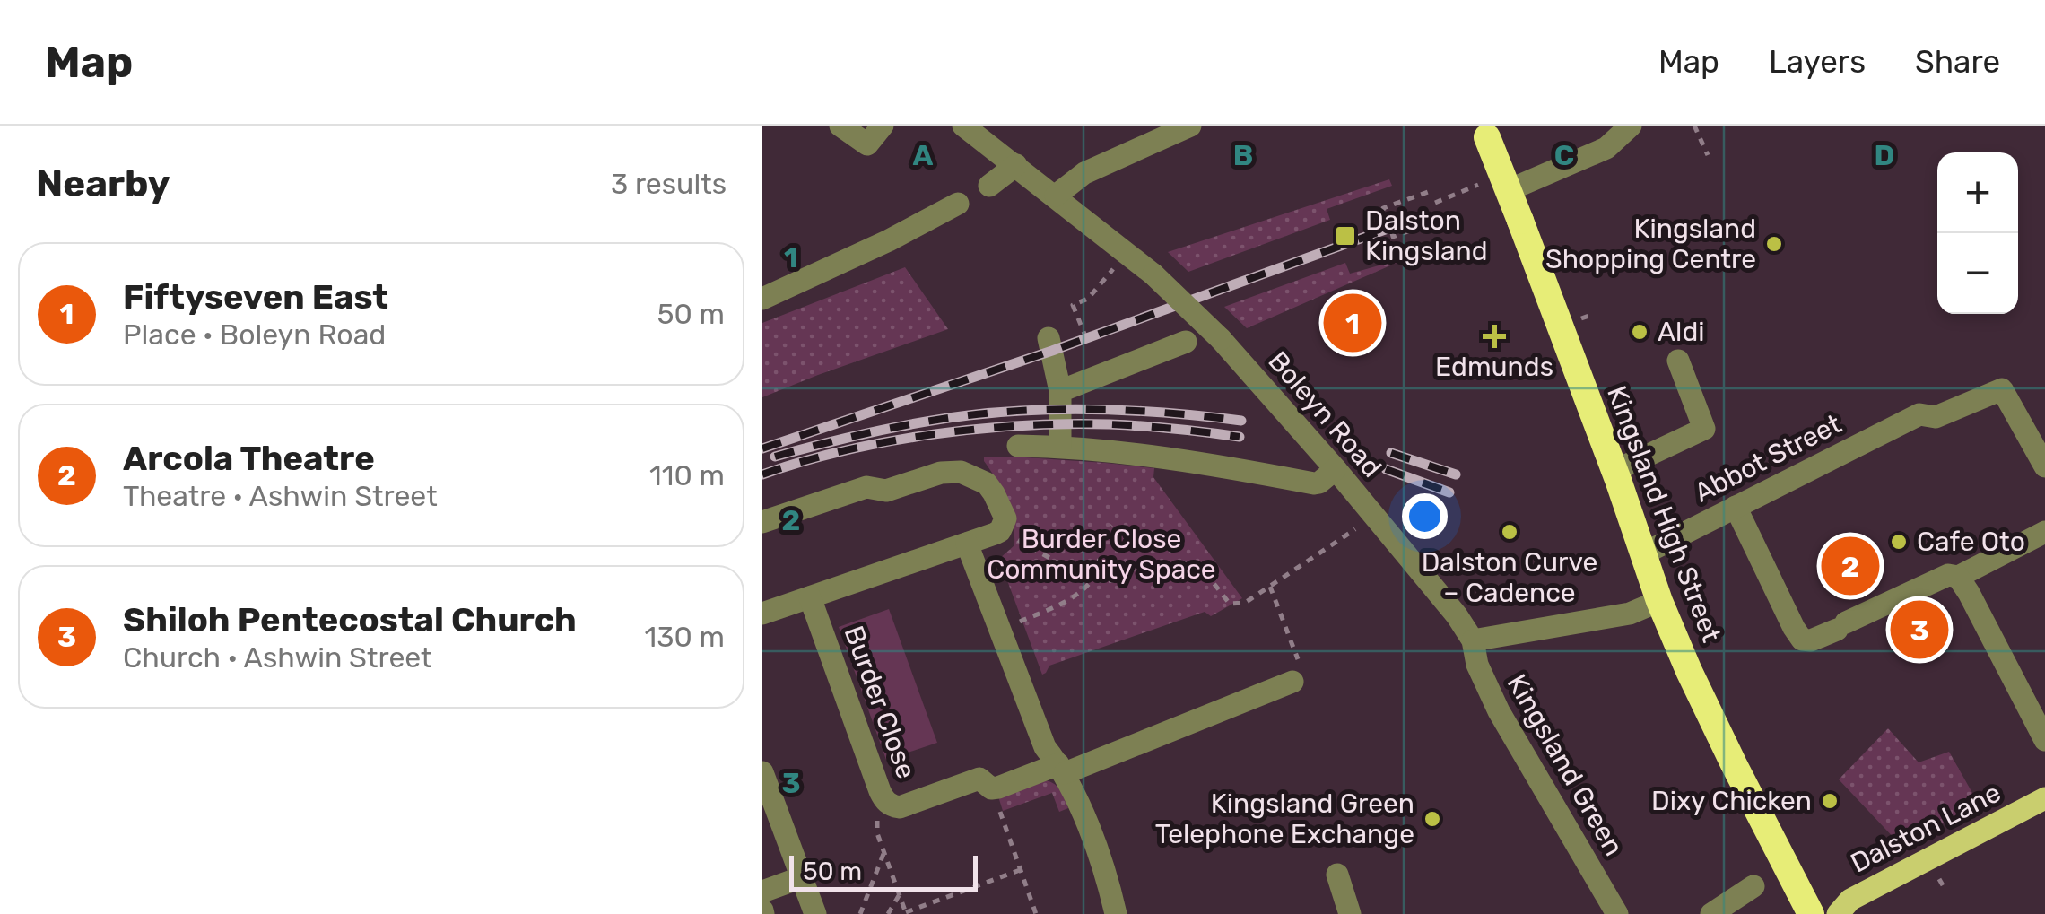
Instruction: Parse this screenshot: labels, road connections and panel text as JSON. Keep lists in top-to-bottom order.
{
  "streets": {
    "highway": ["Kingsland High Street"],
    "main road": ["Dalston Lane"],
    "street": [
      "Boleyn Road",
      "Abbot Street",
      "Burder Close",
      "Kingsland Green"
    ]
  },
  "crossings": [
    ["Boleyn Road", "Kingsland Green"],
    ["Abbot Street", "Kingsland High Street"]
  ],
  "parks": ["Burder Close Community Space"],
  "places": {
    "transit": ["Dalston Kingsland"],
    "other": [
      "Kingsland Shopping Centre",
      "Aldi",
      "Dalston Curve – Cadence",
      "Cafe Oto",
      "Dixy Chicken",
      "Kingsland Green Telephone Exchange"
    ],
    "health": ["Edmunds"]
  },
  "scale_bar": "50 m",
  "page": {
    "header": "Map",
    "nav": ["Map", "Layers", "Share"],
    "heading": ["Nearby", "3 results"],
    "map_buttons": ["+", "−"],
    "list": [
      {
        "mark": "1",
        "name": "Fiftyseven East",
        "note": "Place · Boleyn Road",
        "value": "50 m"
      },
      {
        "mark": "2",
        "name": "Arcola Theatre",
        "note": "Theatre · Ashwin Street",
        "value": "110 m"
      },
      {
        "mark": "3",
        "name": "Shiloh Pentecostal Church",
        "note": "Church · Ashwin Street",
        "value": "130 m"
      }
    ],
    "pins": ["1", "2", "3"],
    "scale": "50 m"
  },
  "grid": {
    "columns": [
      "A",
      "B",
      "C",
      "D"
    ],
    "rows": ["1", "2", "3"]
  }
}
